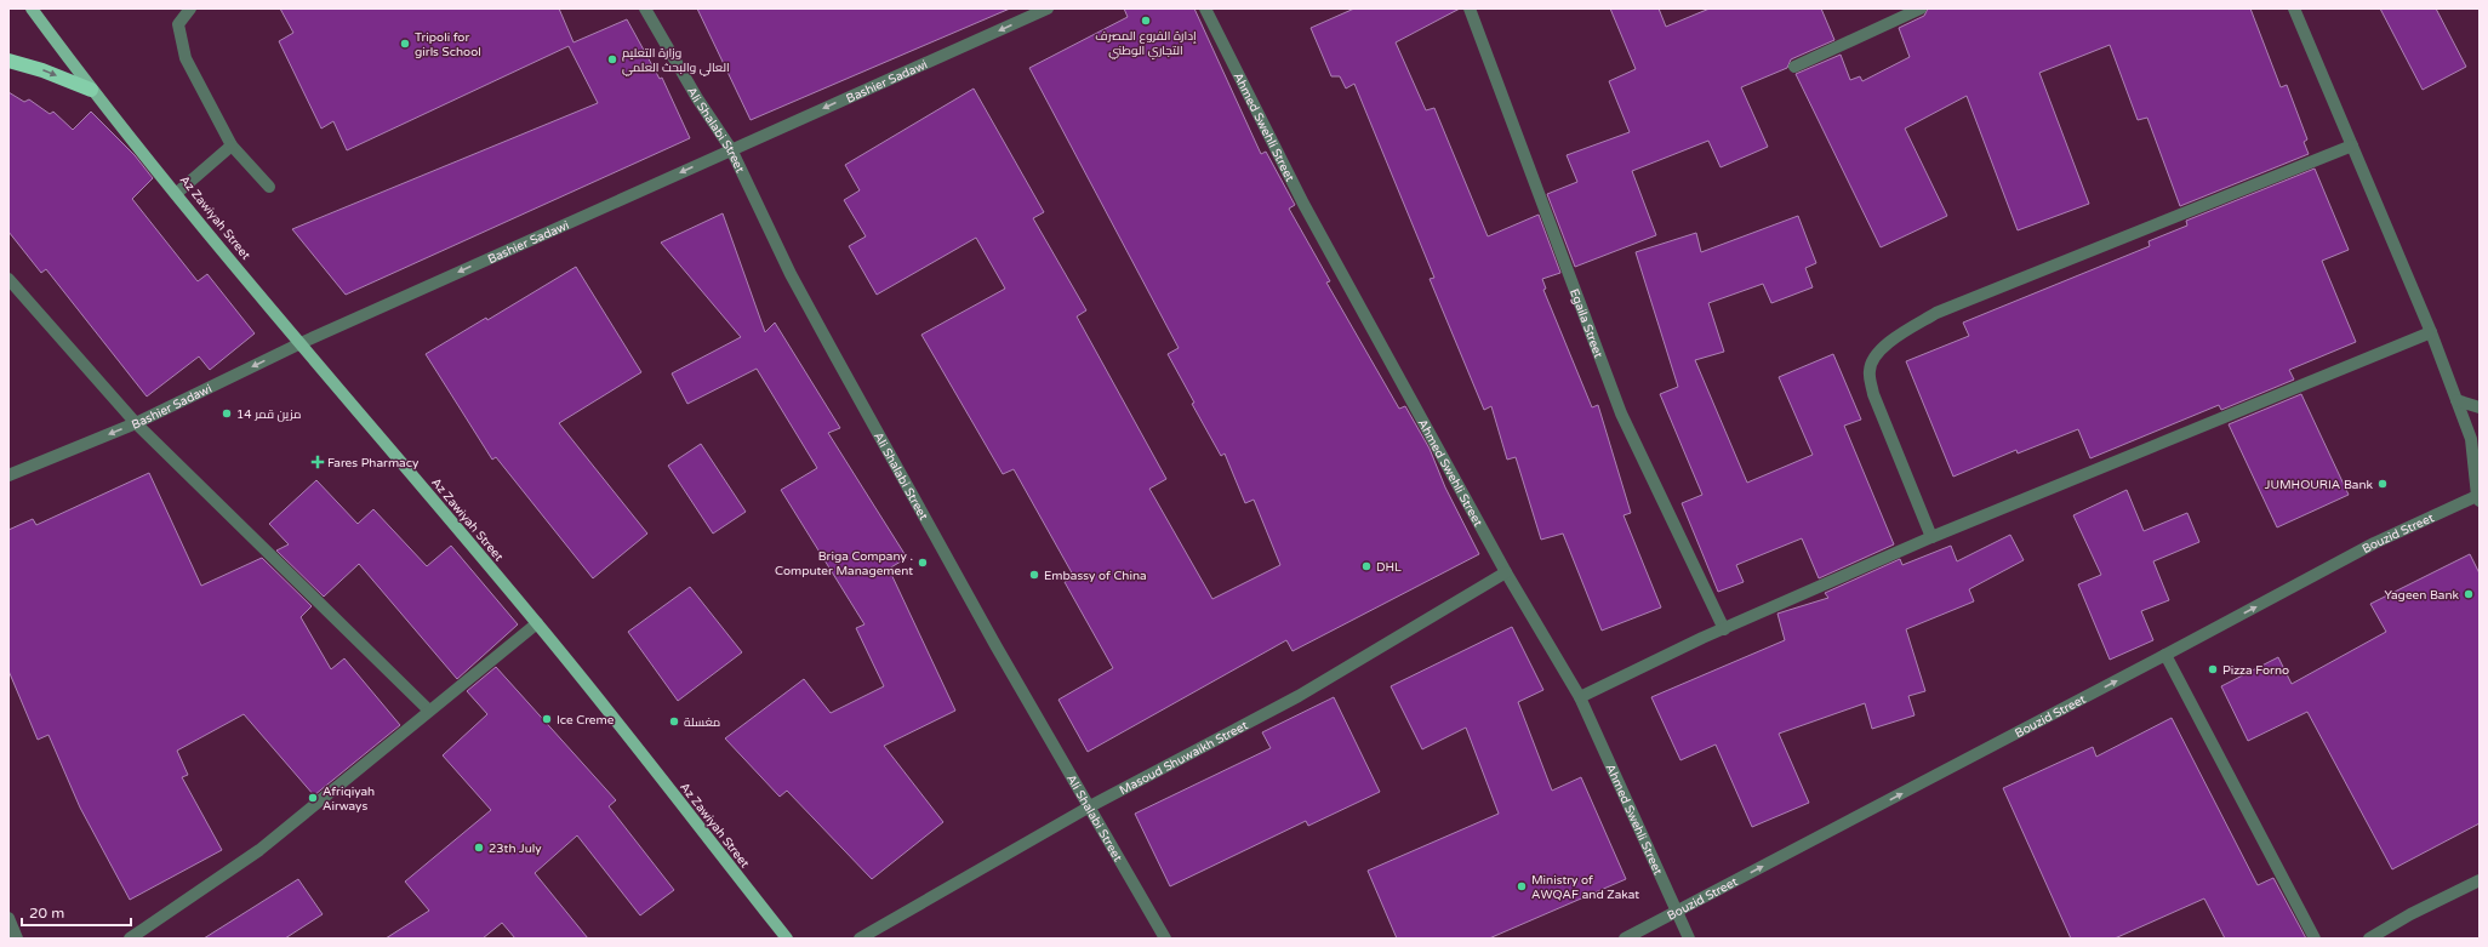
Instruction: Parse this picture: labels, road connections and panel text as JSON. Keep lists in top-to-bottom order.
{
  "streets": {
    "main road": ["Az Zawiyah Street"],
    "street": [
      "Bashier Sadawi",
      "Ahmed Swehli Street",
      "Ali Shalabi Street",
      "Egaila Street",
      "Bouzid Street",
      "Masoud Shuwaikh Street"
    ]
  },
  "crossings": [
    ["Bashier Sadawi", "Ali Shalabi Street"],
    ["Bashier Sadawi", "Az Zawiyah Street"],
    ["Ahmed Swehli Street", "Bouzid Street"],
    ["Ahmed Swehli Street", "Masoud Shuwaikh Street"],
    ["Ali Shalabi Street", "Masoud Shuwaikh Street"]
  ],
  "one_way": ["Bashier Sadawi", "Bouzid Street"],
  "places": {
    "other": [
      "إدارة الفروع المصرف التجاري الوطني",
      "Tripoli for girls School",
      "وزارة التعليم العالي والبحث العلمي",
      "مزين قمر 14",
      "JUMHOURIA Bank",
      "Briga Company . Computer Management",
      "DHL",
      "Embassy of China",
      "Yageen Bank",
      "Pizza Forno",
      "Ice Creme",
      "مغسلة",
      "Afriqiyah Airways",
      "23th July",
      "Ministry of AWQAF and Zakat"
    ],
    "health": ["Fares Pharmacy"]
  },
  "scale_bar": "20 m"
}
